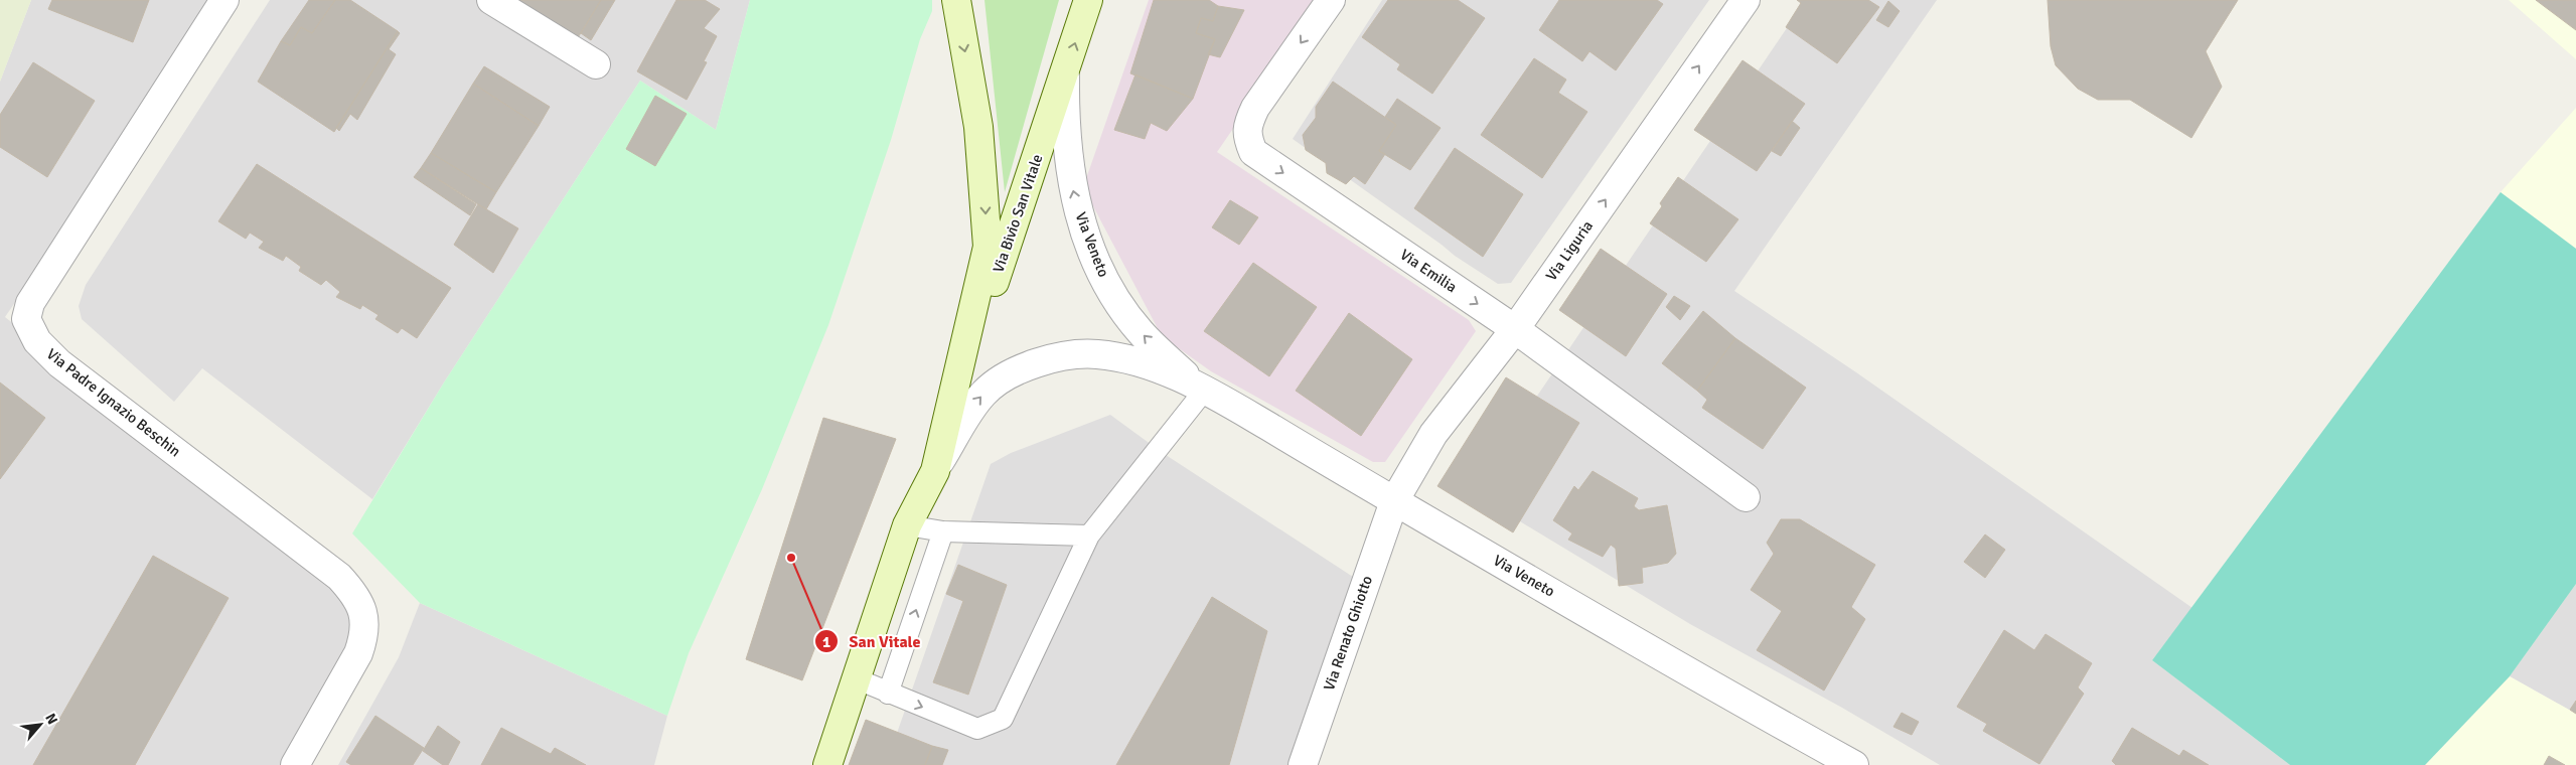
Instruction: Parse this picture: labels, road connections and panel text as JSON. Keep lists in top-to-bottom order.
{
  "streets": {
    "main road": ["Via Bivio San Vitale"],
    "street": [
      "Via Veneto",
      "Via Liguria",
      "Via Emilia",
      "Via Padre Ignazio Beschin",
      "Via Renato Ghiotto"
    ]
  },
  "crossings": [
    ["Via Bivio San Vitale", "Via Veneto"],
    ["Via Veneto", "Via Liguria"],
    ["Via Veneto", "Via Renato Ghiotto"],
    ["Via Liguria", "Via Emilia"],
    ["Via Liguria", "Via Renato Ghiotto"]
  ],
  "one_way": ["Via Liguria"],
  "places": ["San Vitale"],
  "north": "top right"
}
